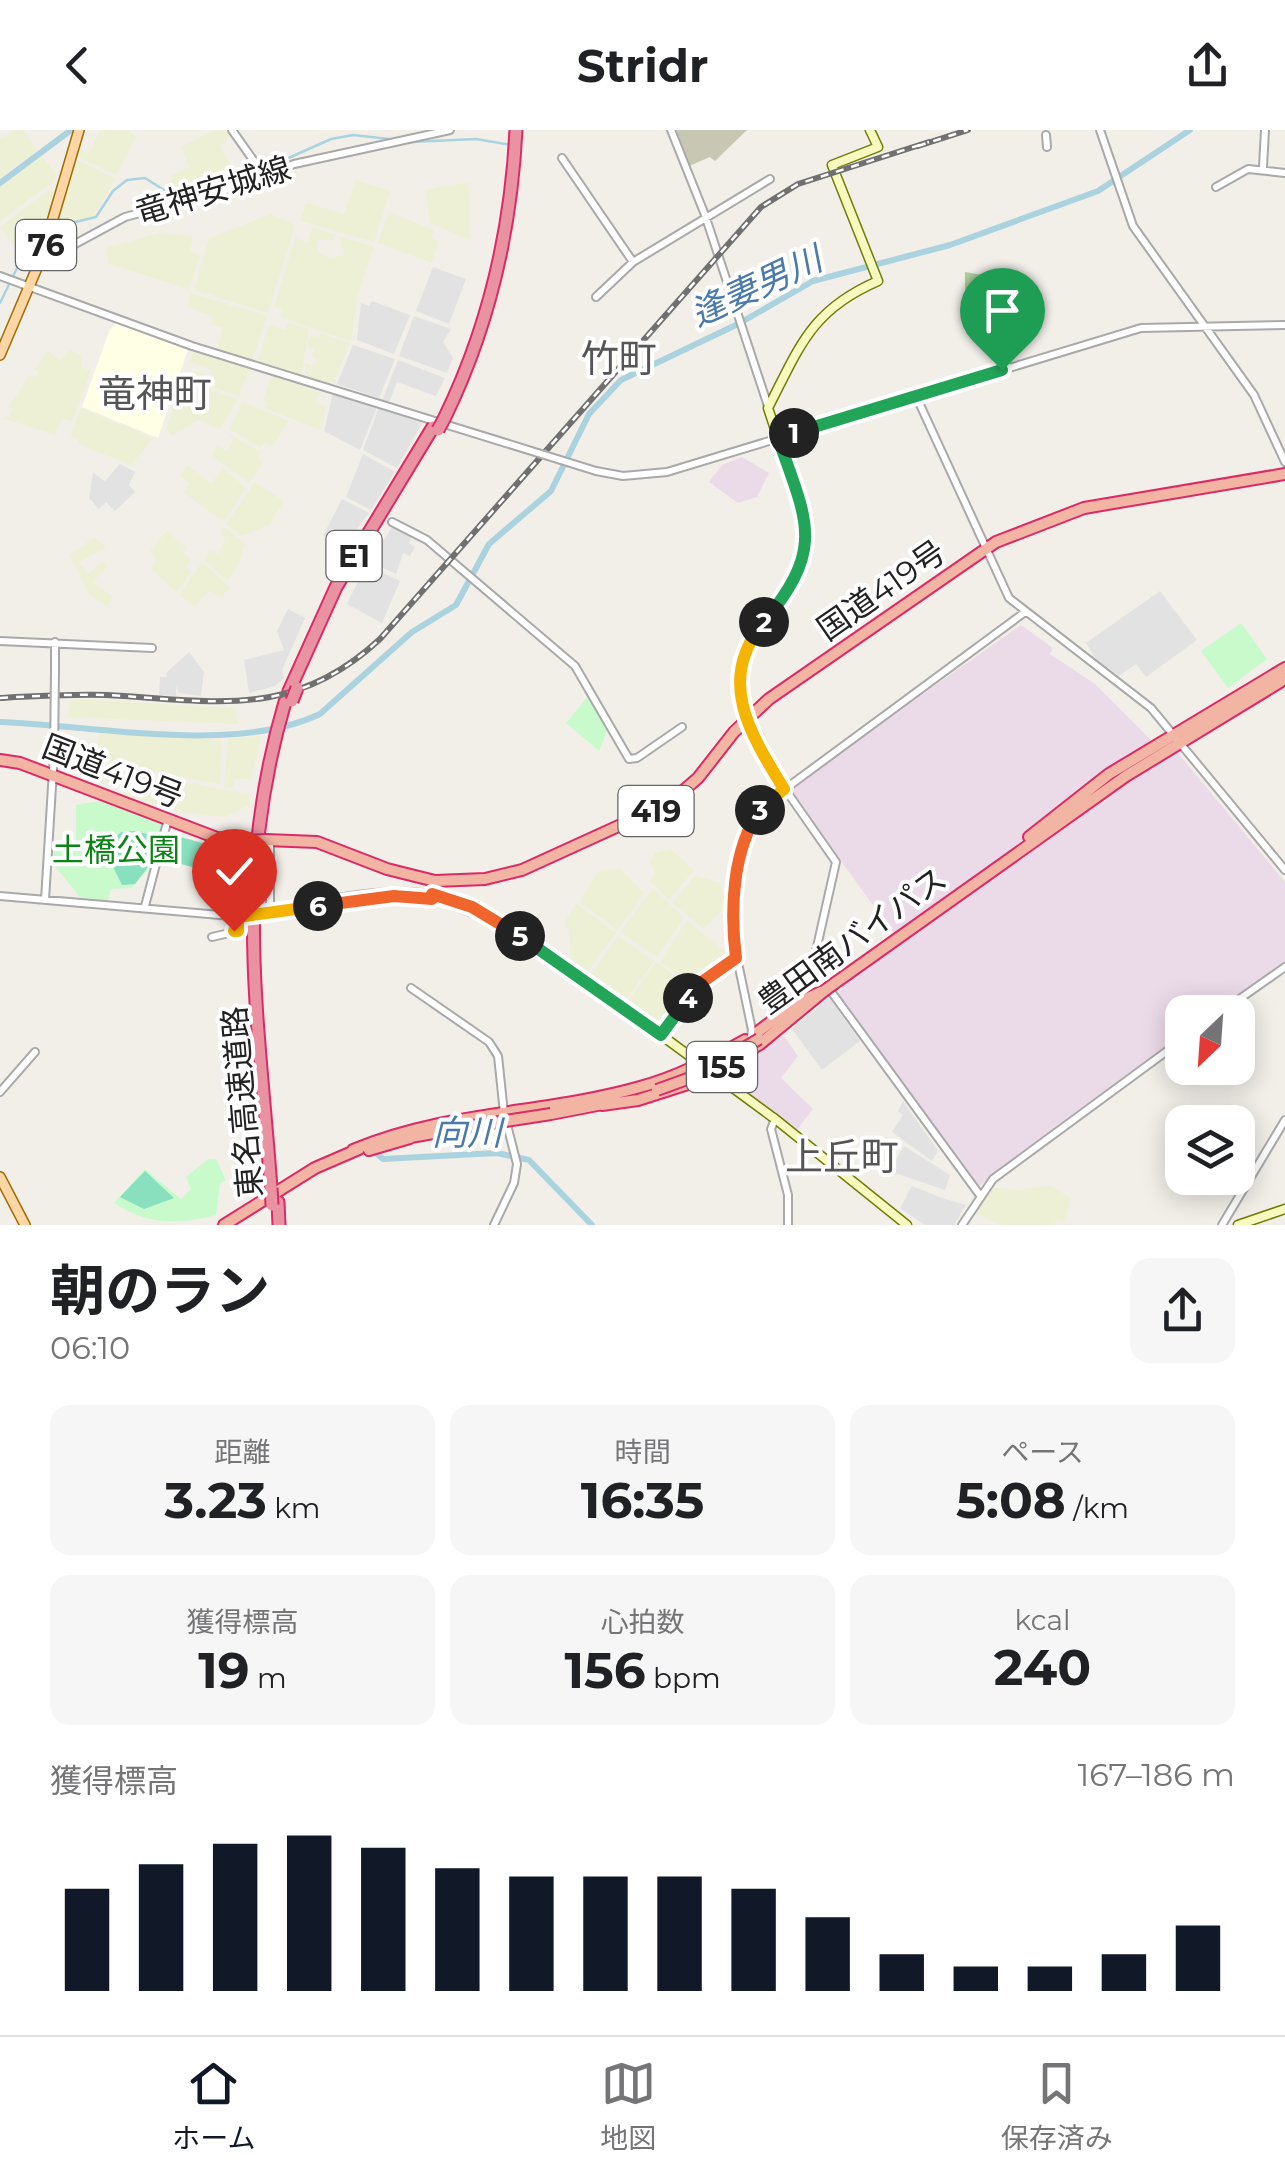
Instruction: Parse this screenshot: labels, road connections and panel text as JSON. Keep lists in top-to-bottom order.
{
  "streets": {
    "highway": [
      "E1",
      "国道419号",
      "419",
      "豊田南バイパス",
      "155",
      "東名高速道路"
    ],
    "main road": ["76"],
    "street": ["竜神安城線"]
  },
  "crossings": [
    ["竜神安城線", "76"],
    ["豊田南バイパス", "155"]
  ],
  "districts": ["竹町", "竜神町", "上丘町"],
  "water": ["逢妻男川", "向川"],
  "parks": ["土橋公園"],
  "north": "bottom left",
  "page": {
    "header": "Stridr",
    "pins": [
      "1",
      "2",
      "3",
      "6",
      "5",
      "4"
    ],
    "heading": ["朝のラン", "06:10"],
    "stats": [
      ["距離", "3.23 km"],
      ["時間", "16:35"],
      ["ペース", "5:08 /km"],
      ["獲得標高", "19 m"],
      ["心拍数", "156 bpm"],
      ["kcal", "240"]
    ],
    "chart": ["獲得標高", "167–186 m"],
    "tabs": ["ホーム", "地図", "保存済み"]
  }
}
